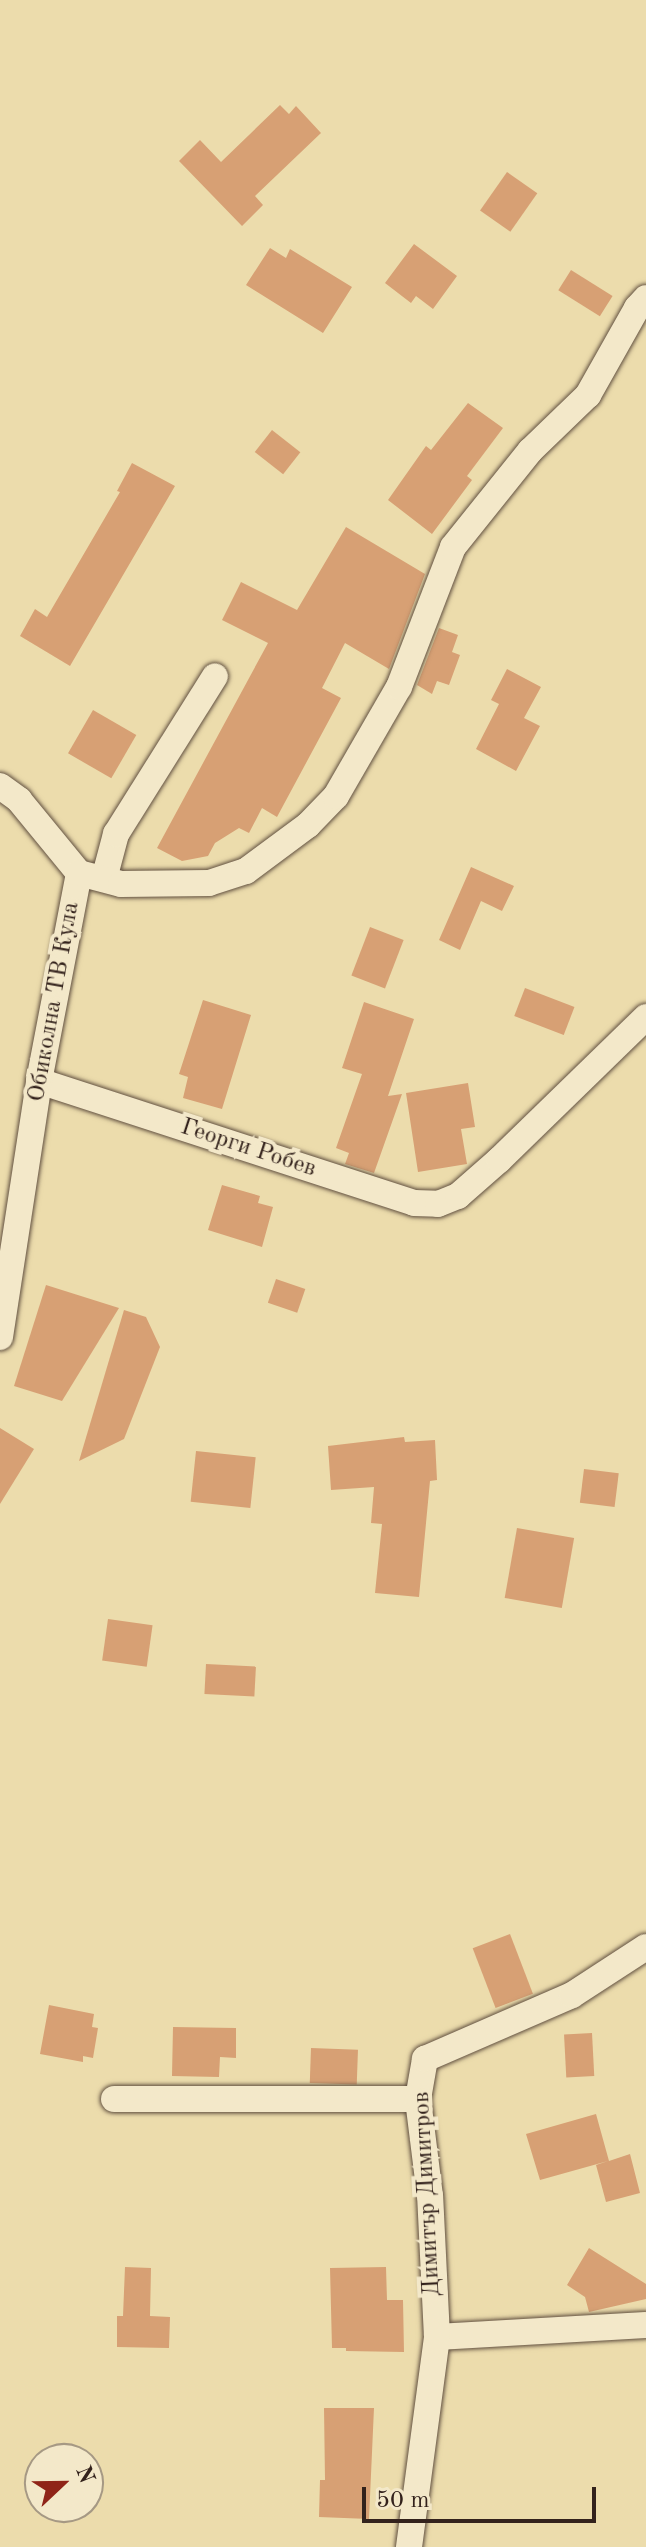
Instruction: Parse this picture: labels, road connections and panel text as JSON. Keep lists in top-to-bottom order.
{
  "streets": {
    "street": ["Обиколна ТВ Кула", "Георги Робев", "Димитър Димитров"]
  },
  "crossings": [
    ["Обиколна ТВ Кула", "Георги Робев"]
  ],
  "scale_bar": "50 m",
  "north": "right"
}
